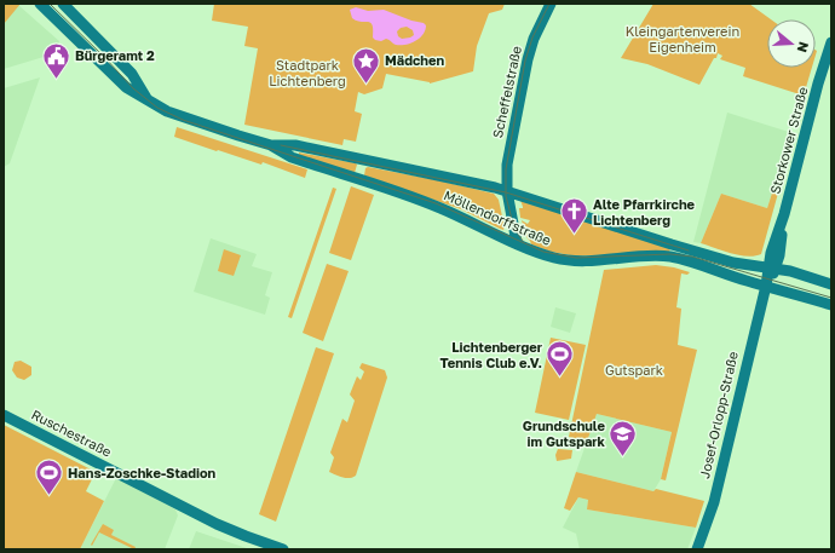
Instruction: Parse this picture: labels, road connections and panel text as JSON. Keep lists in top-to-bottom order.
{
  "streets": {
    "main road": [
      "Scheffelstraße",
      "Storkower Straße",
      "Möllendorffstraße",
      "Josef-Orlopp-Straße",
      "Ruschestraße"
    ]
  },
  "crossings": [
    ["Scheffelstraße", "Möllendorffstraße"],
    ["Storkower Straße", "Möllendorffstraße"],
    ["Storkower Straße", "Josef-Orlopp-Straße"],
    ["Möllendorffstraße", "Josef-Orlopp-Straße"]
  ],
  "parks": ["Kleingartenverein Eigenheim", "Stadtpark Lichtenberg", "Gutspark"],
  "places": {
    "public building": ["Bürgeramt 2"],
    "place": ["Mädchen"],
    "church": ["Alte Pfarrkirche Lichtenberg"],
    "sports": ["Lichtenberger Tennis Club e.V.", "Hans-Zoschke-Stadion"],
    "school or university": ["Grundschule im Gutspark"]
  },
  "north": "right"
}
